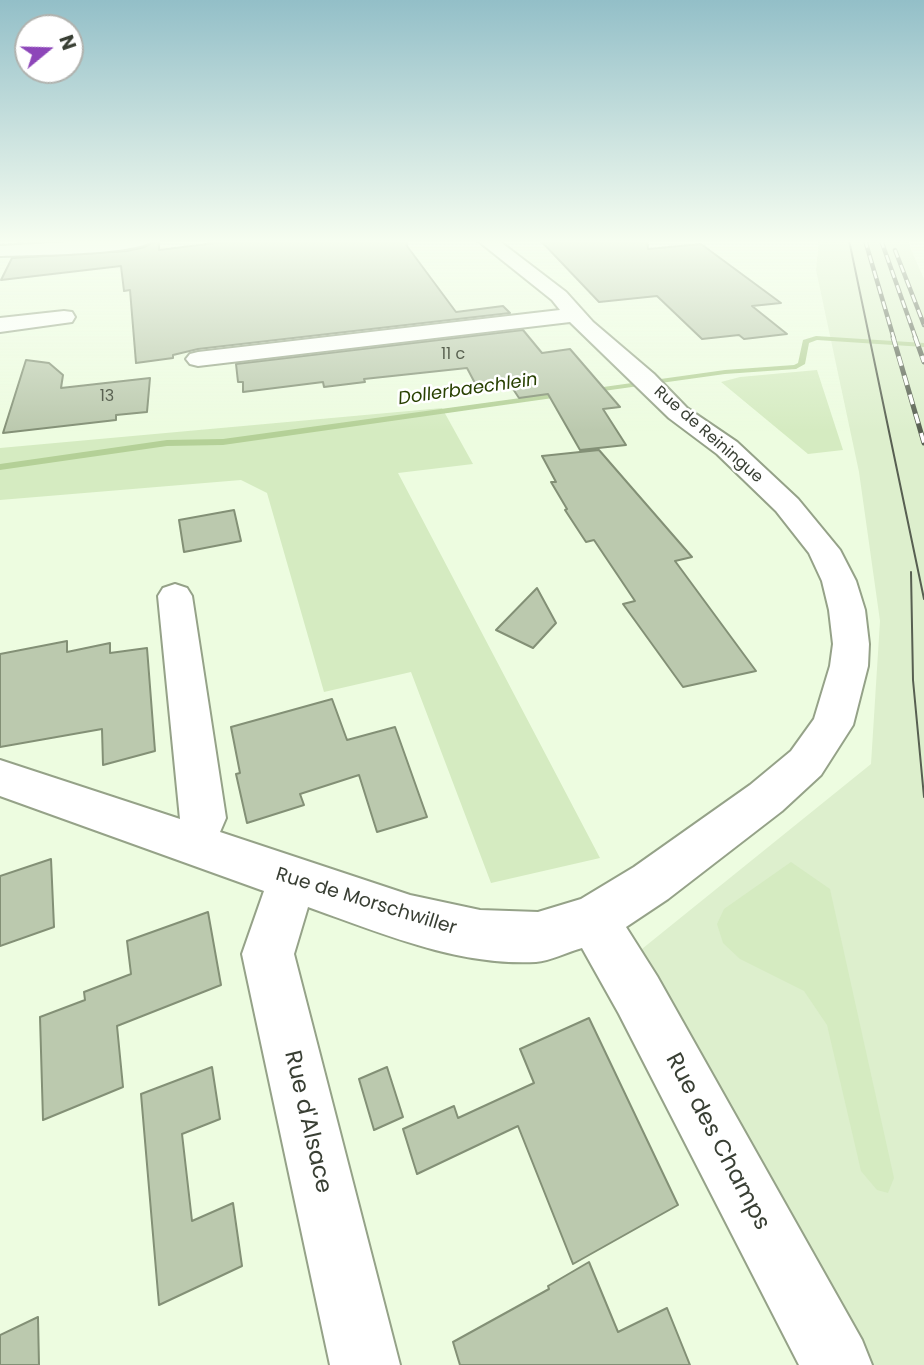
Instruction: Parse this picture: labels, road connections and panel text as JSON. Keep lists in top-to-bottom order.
{
  "streets": {
    "street": [
      "Rue de Reiningue",
      "Rue de Morschwiller",
      "Rue d'Alsace",
      "Rue des Champs"
    ]
  },
  "crossings": [
    ["Rue de Reiningue", "Rue de Morschwiller"],
    ["Rue de Morschwiller", "Rue d'Alsace"],
    ["Rue de Morschwiller", "Rue des Champs"]
  ],
  "water": ["Dollerbaechlein"],
  "house_numbers": ["11 c", "13"],
  "north": "right"
}
